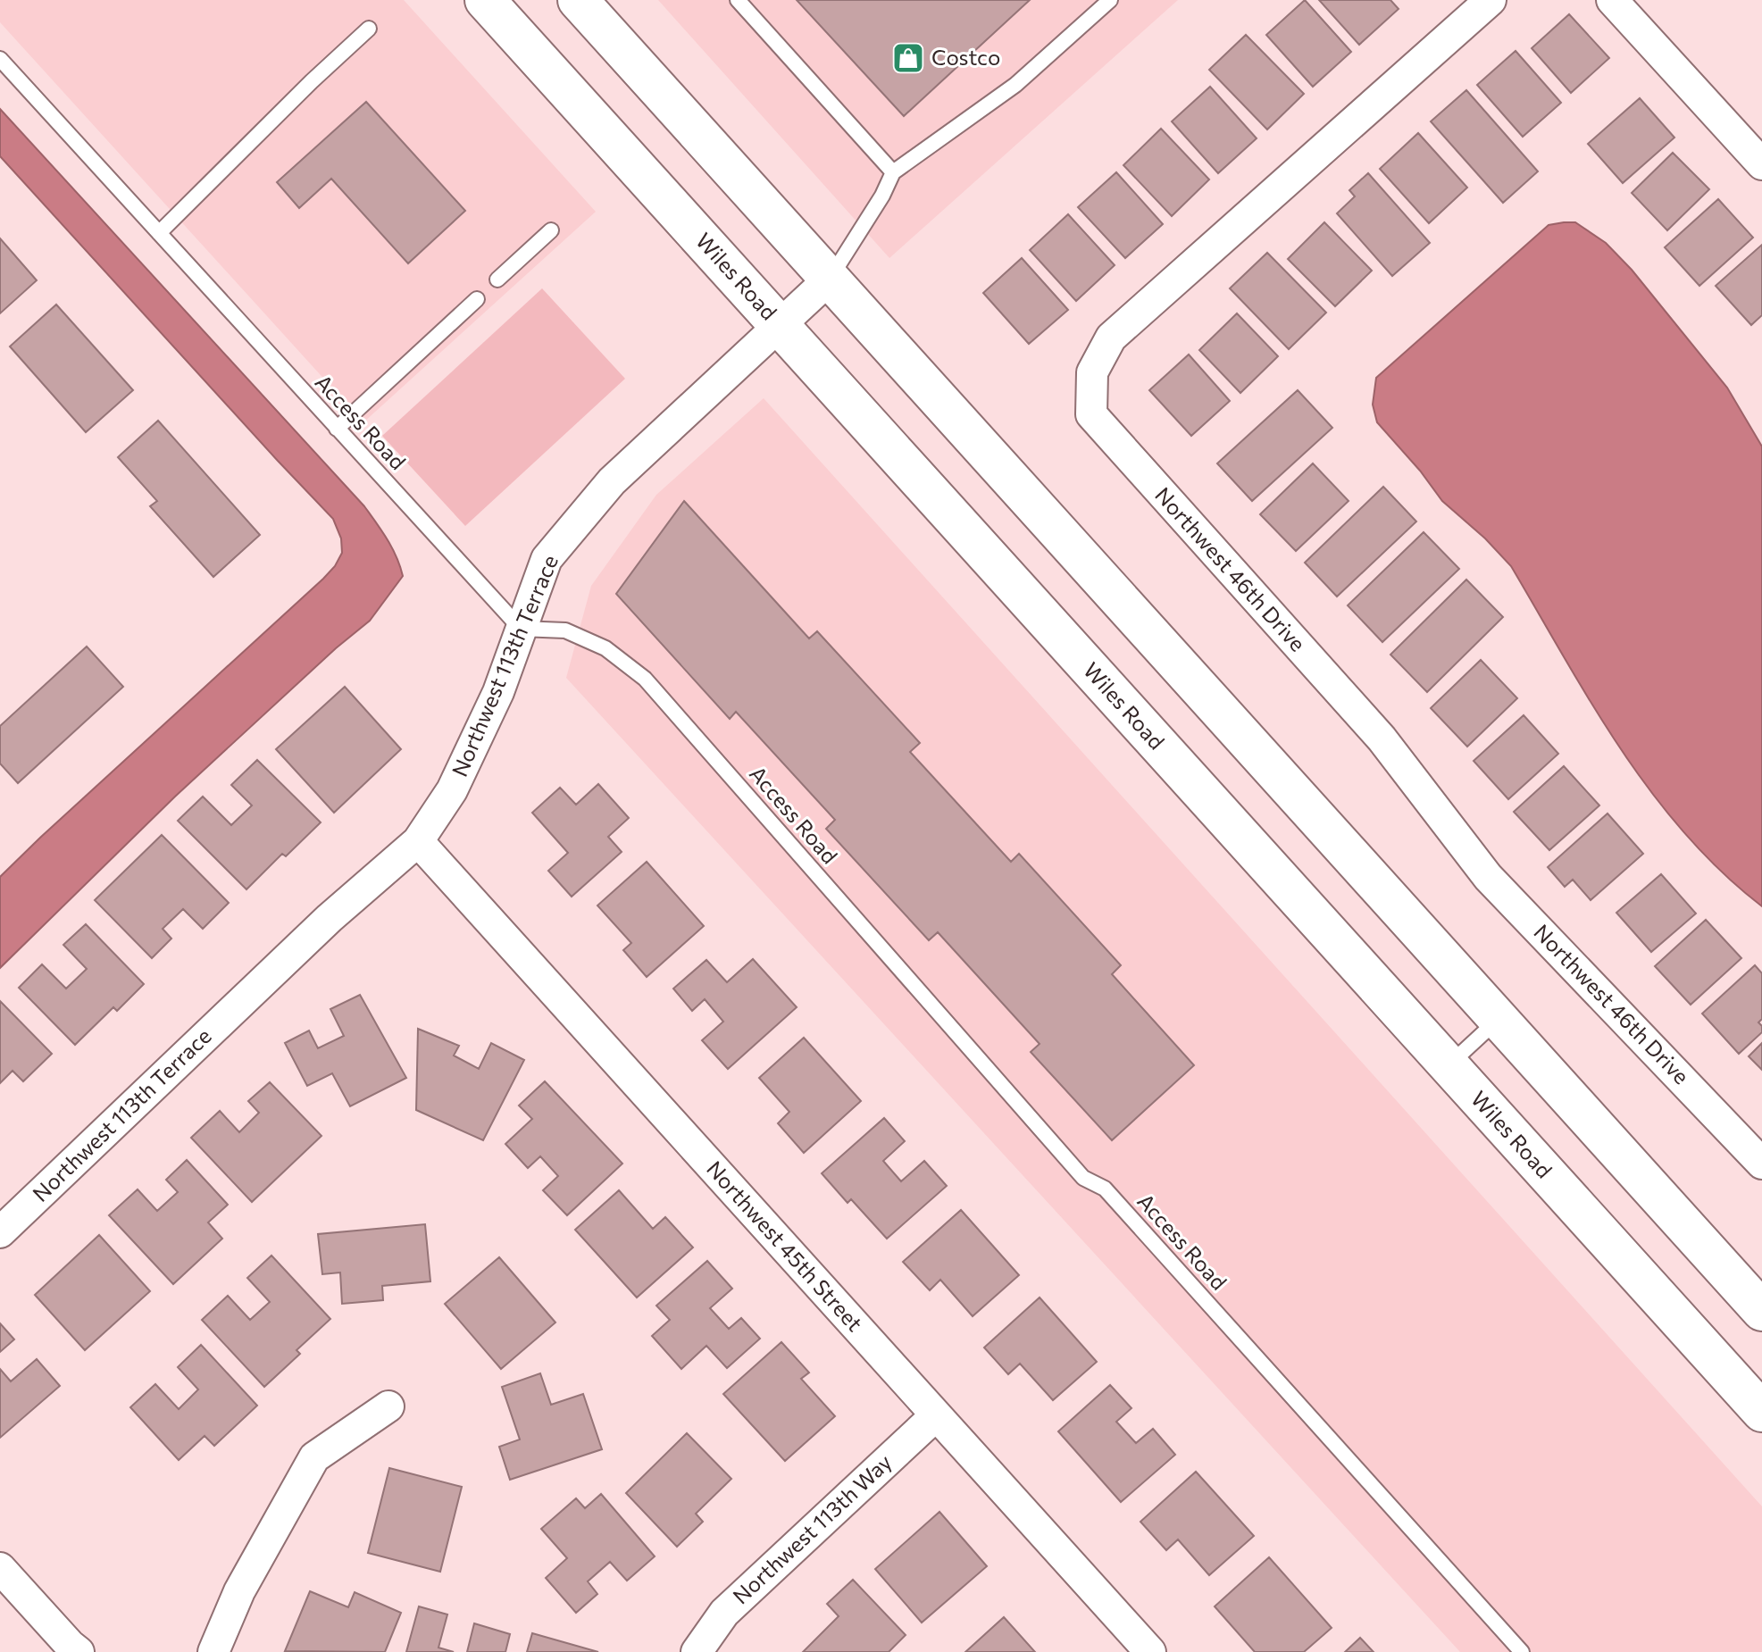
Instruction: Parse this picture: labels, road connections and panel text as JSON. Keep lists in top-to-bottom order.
{
  "streets": {
    "main road": ["Wiles Road"],
    "street": [
      "Northwest 46th Drive",
      "Northwest 113th Terrace",
      "Northwest 45th Street",
      "Northwest 113th Way"
    ],
    "lane": ["Access Road"]
  },
  "crossings": [
    ["Wiles Road", "Northwest 113th Terrace"],
    ["Access Road", "Northwest 113th Terrace"],
    ["Northwest 113th Terrace", "Northwest 45th Street"],
    ["Northwest 45th Street", "Northwest 113th Way"]
  ],
  "places": {
    "shop": ["Costco"]
  }
}
